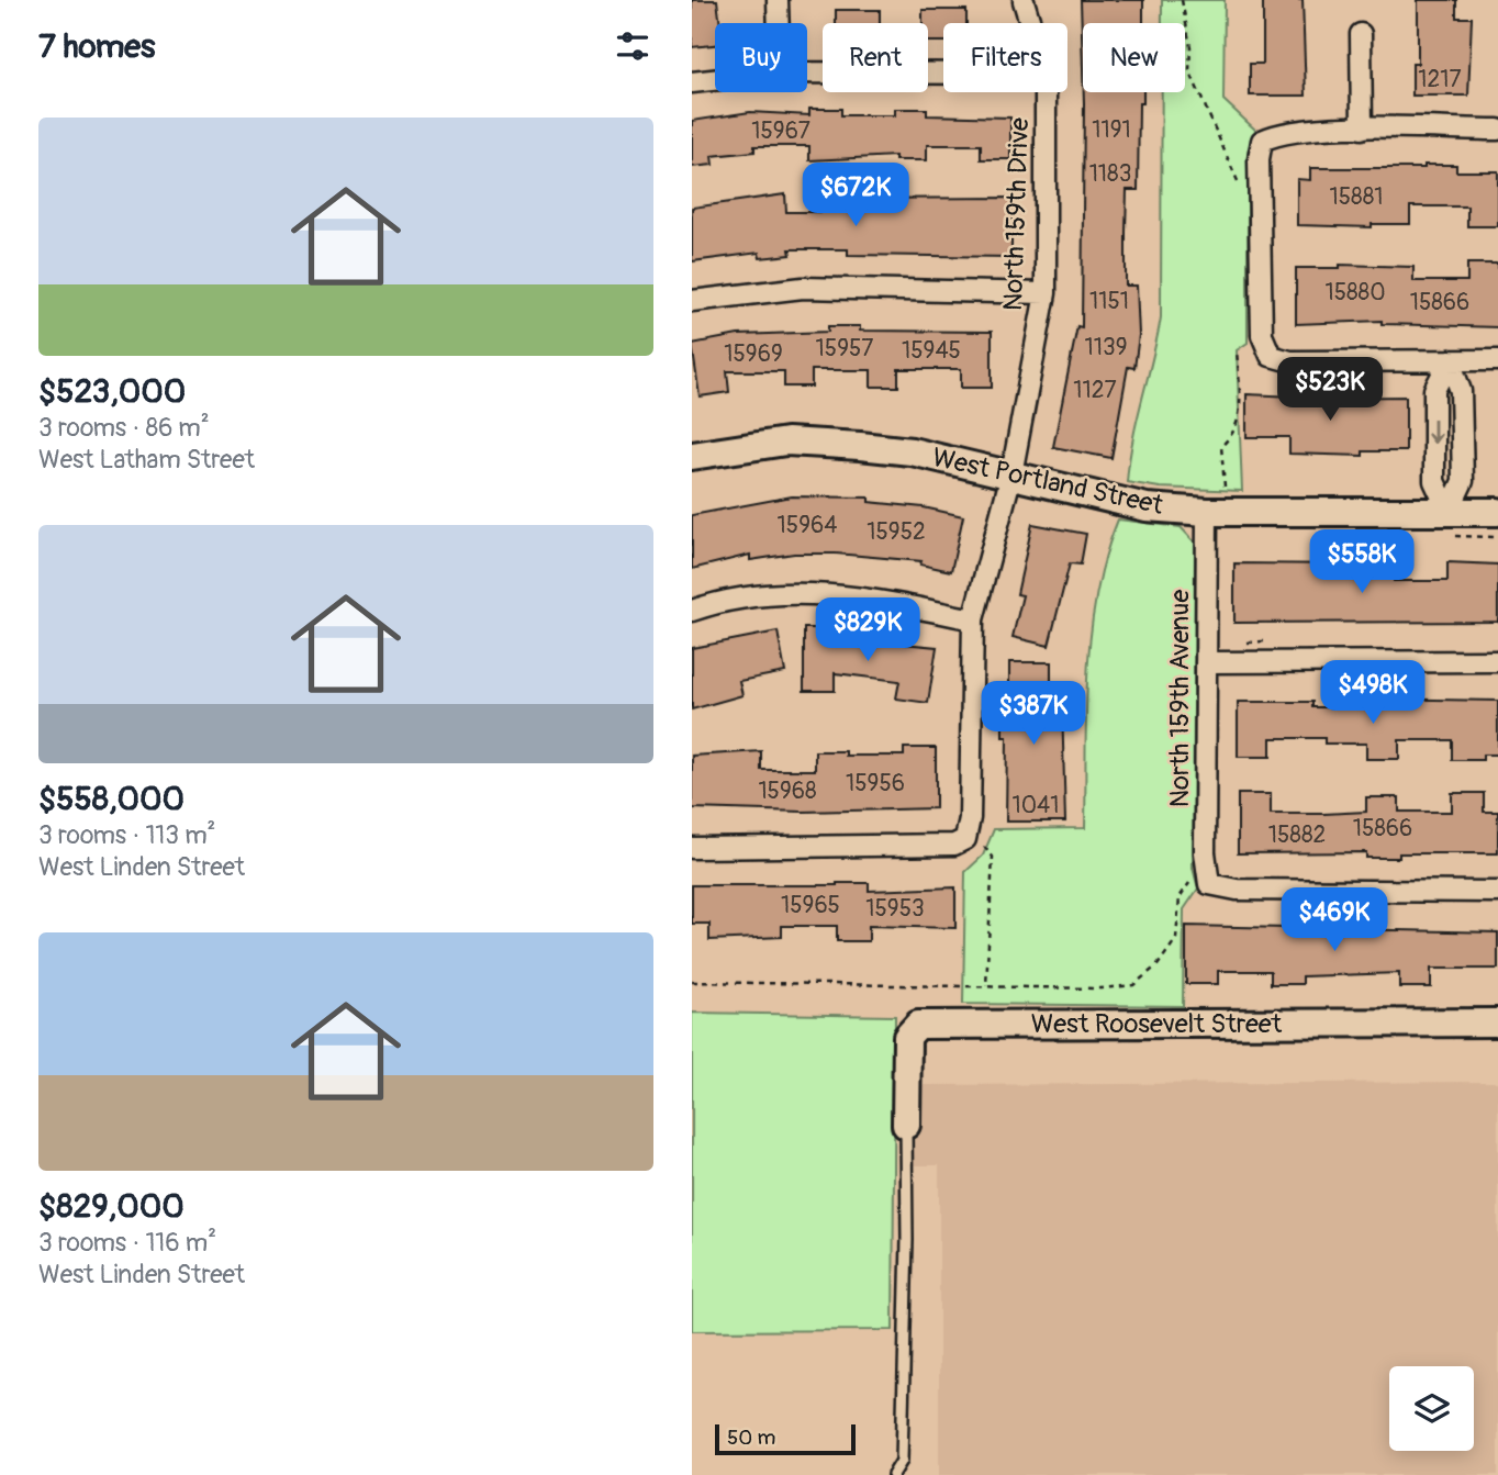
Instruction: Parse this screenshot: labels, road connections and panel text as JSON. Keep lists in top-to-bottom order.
{
  "streets": {
    "street": [
      "North 159th Drive",
      "West Portland Street",
      "North 159th Avenue",
      "West Roosevelt Street"
    ]
  },
  "crossings": [
    ["North 159th Drive", "West Portland Street"],
    ["West Portland Street", "North 159th Avenue"]
  ],
  "house_numbers": [
    "1217",
    "1191",
    "15967",
    "1183",
    "15881",
    "15880",
    "1151",
    "15866",
    "1139",
    "15957",
    "15945",
    "15969",
    "1127",
    "15964",
    "15952",
    "15956",
    "15968",
    "1041",
    "15866",
    "15882",
    "15965",
    "15953"
  ],
  "scale_bar": "50 m",
  "page": {
    "heading": "7 homes",
    "chip": [
      "Buy",
      "Rent",
      "Filters",
      "New"
    ],
    "list": [
      {
        "name": "$523,000",
        "note": "3 rooms · 86 m² · West Latham Street"
      },
      {
        "name": "$558,000",
        "note": "3 rooms · 113 m² · West Linden Street"
      },
      {
        "name": "$829,000",
        "note": "3 rooms · 116 m² · West Linden Street"
      }
    ],
    "price": [
      "$672K",
      "$523K",
      "$558K",
      "$829K",
      "$498K",
      "$387K",
      "$469K"
    ],
    "scale": "50 m"
  }
}
